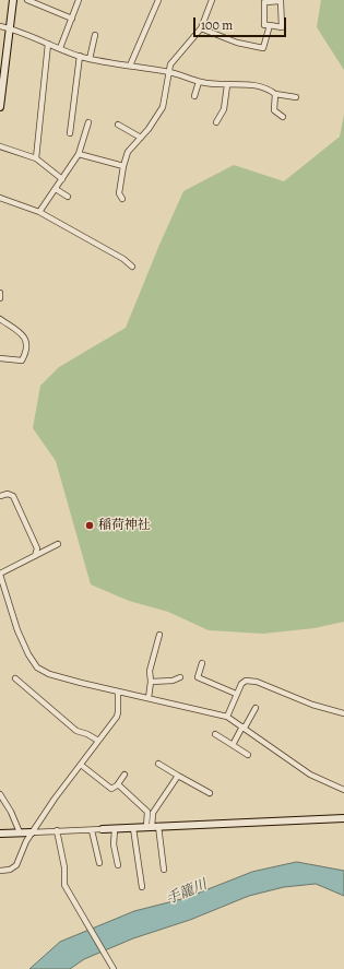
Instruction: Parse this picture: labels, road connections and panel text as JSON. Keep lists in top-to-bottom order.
{
  "water": ["手籠川"],
  "places": ["稲荷神社"],
  "scale_bar": "100 m"
}
